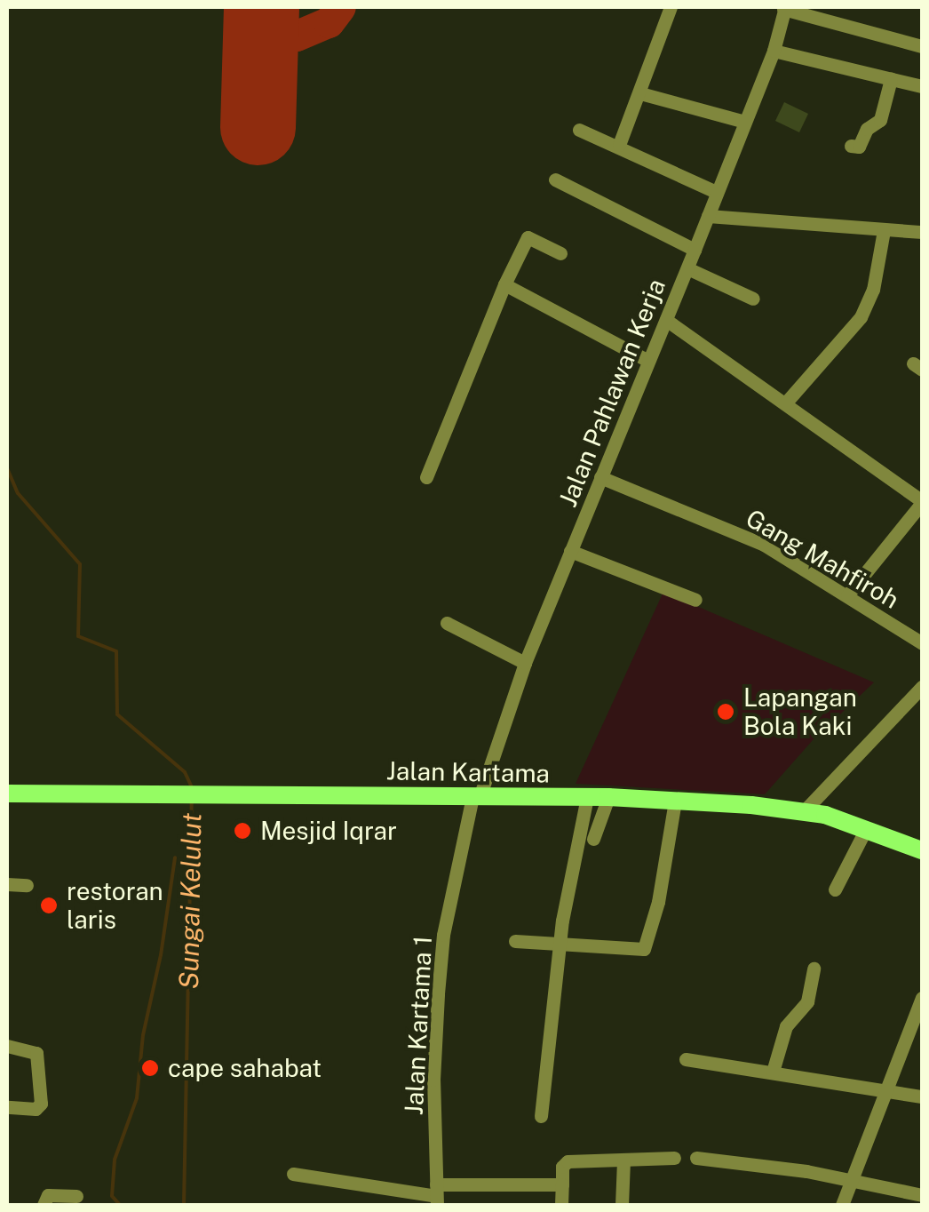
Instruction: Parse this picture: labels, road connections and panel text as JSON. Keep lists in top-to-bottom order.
{
  "streets": {
    "main road": ["Jalan Kartama"],
    "street": ["Jalan Pahlawan Kerja", "Gang Mahfiroh", "Jalan Kartama 1"]
  },
  "crossings": [
    ["Jalan Pahlawan Kerja", "Gang Mahfiroh"],
    ["Jalan Pahlawan Kerja", "Jalan Kartama"],
    ["Jalan Pahlawan Kerja", "Jalan Kartama 1"],
    ["Jalan Kartama", "Jalan Kartama 1"]
  ],
  "water": ["Sungai Kelulut"],
  "places": [
    "Lapangan Bola Kaki",
    "Mesjid Iqrar",
    "restoran laris",
    "cape sahabat"
  ]
}
